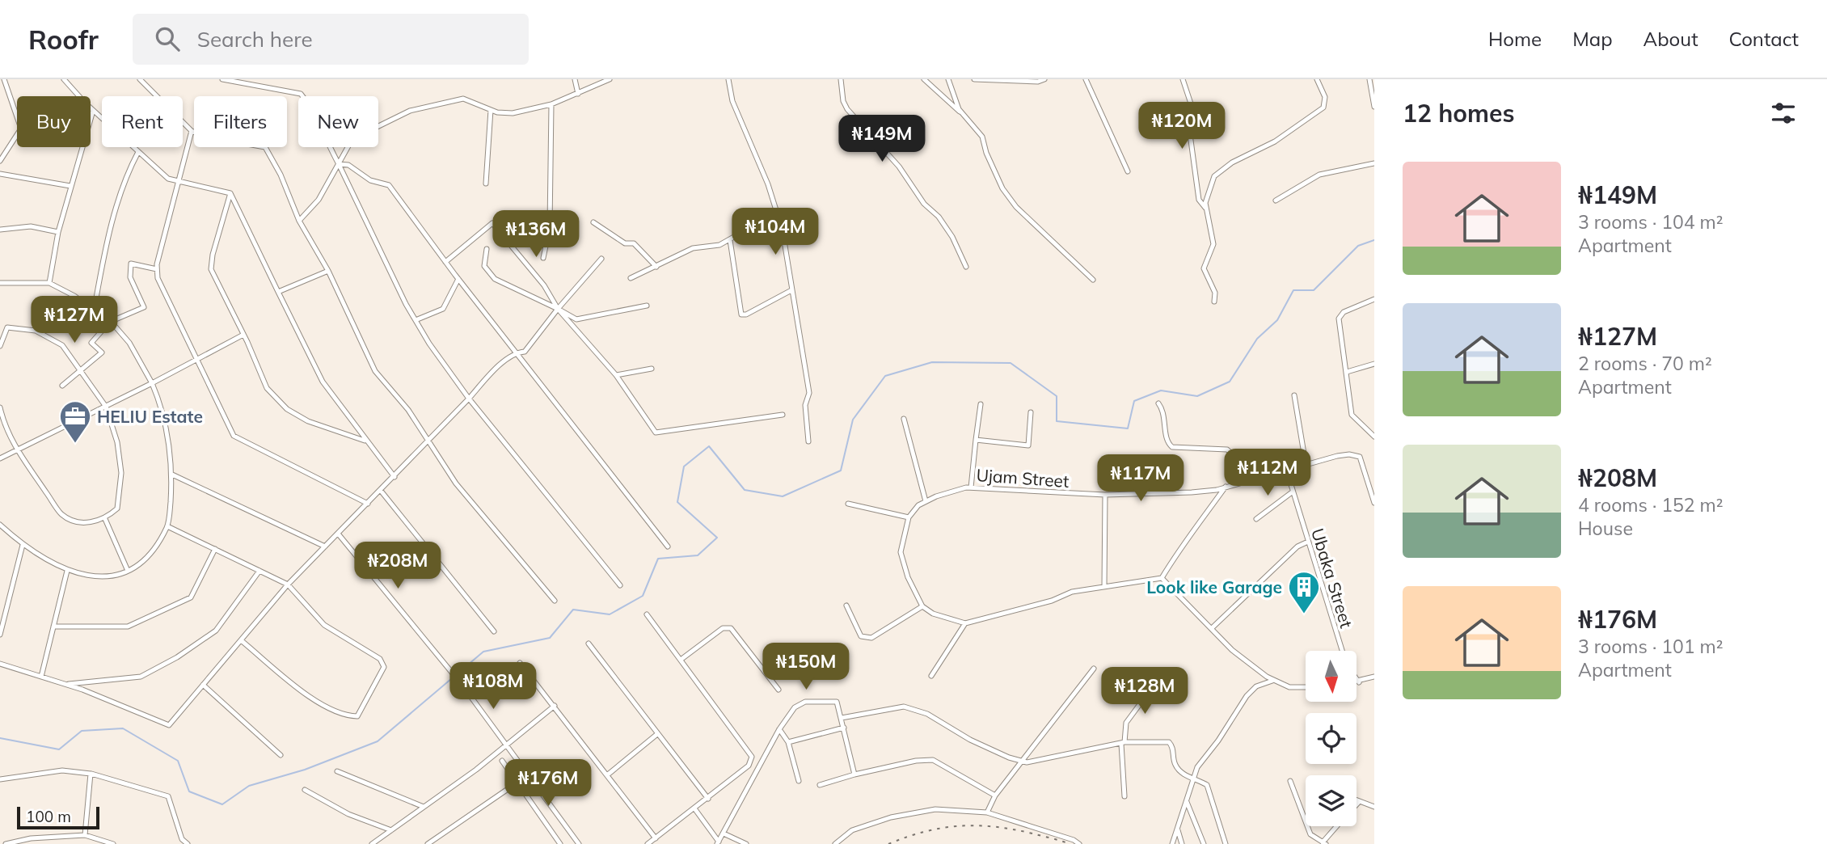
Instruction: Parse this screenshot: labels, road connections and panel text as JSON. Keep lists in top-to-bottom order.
{
  "streets": {
    "street": ["Ujam Street", "Ubaka Street"]
  },
  "crossings": [
    ["Ujam Street", "Ubaka Street"]
  ],
  "places": {
    "office": ["HELIU Estate"],
    "building": ["Look like Garage"]
  },
  "scale_bar": "100 m",
  "north": "bottom",
  "page": {
    "header": "Roofr",
    "search": "Search here",
    "nav": [
      "Home",
      "Map",
      "About",
      "Contact"
    ],
    "heading": "12 homes",
    "chip": [
      "Buy",
      "Rent",
      "Filters",
      "New"
    ],
    "price": [
      "₦120M",
      "₦149M",
      "₦104M",
      "₦136M",
      "₦127M",
      "₦112M",
      "₦117M",
      "₦208M",
      "₦150M",
      "₦108M",
      "₦128M",
      "₦176M"
    ],
    "list": [
      {
        "name": "₦149M",
        "note": "3 rooms · 104 m² · Apartment"
      },
      {
        "name": "₦127M",
        "note": "2 rooms · 70 m² · Apartment"
      },
      {
        "name": "₦208M",
        "note": "4 rooms · 152 m² · House"
      },
      {
        "name": "₦176M",
        "note": "3 rooms · 101 m² · Apartment"
      }
    ],
    "scale": "100 m"
  }
}
